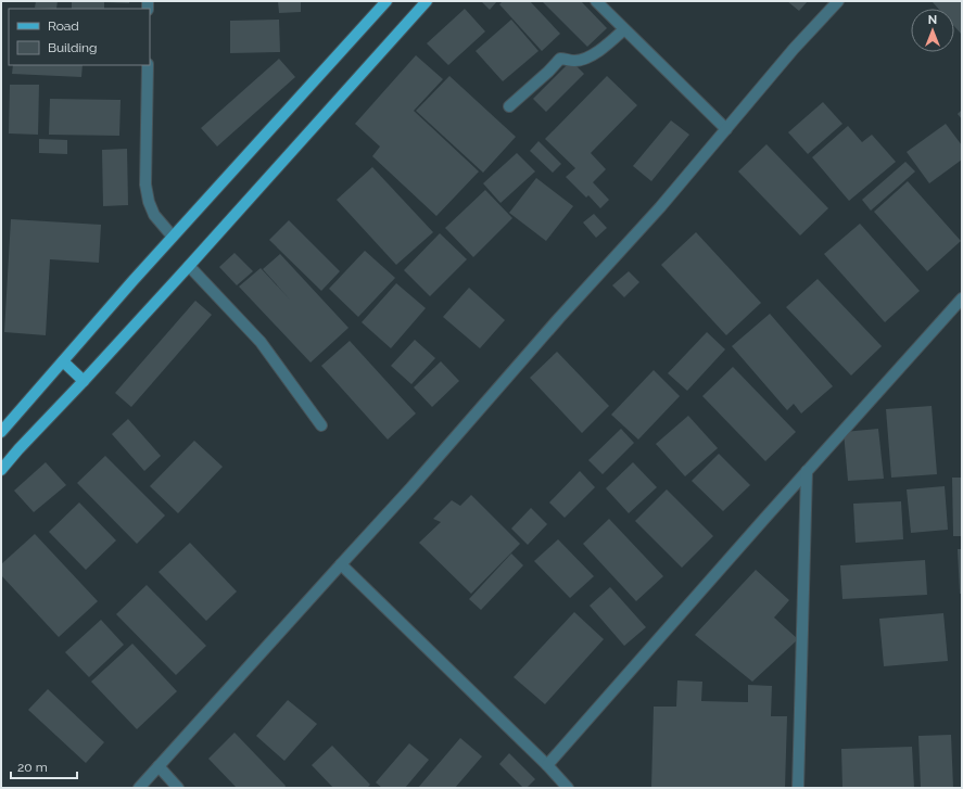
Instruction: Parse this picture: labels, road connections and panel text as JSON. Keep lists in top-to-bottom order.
{
  "legend": ["Road", "Building"],
  "scale_bar": "20 m",
  "north": "top"
}
